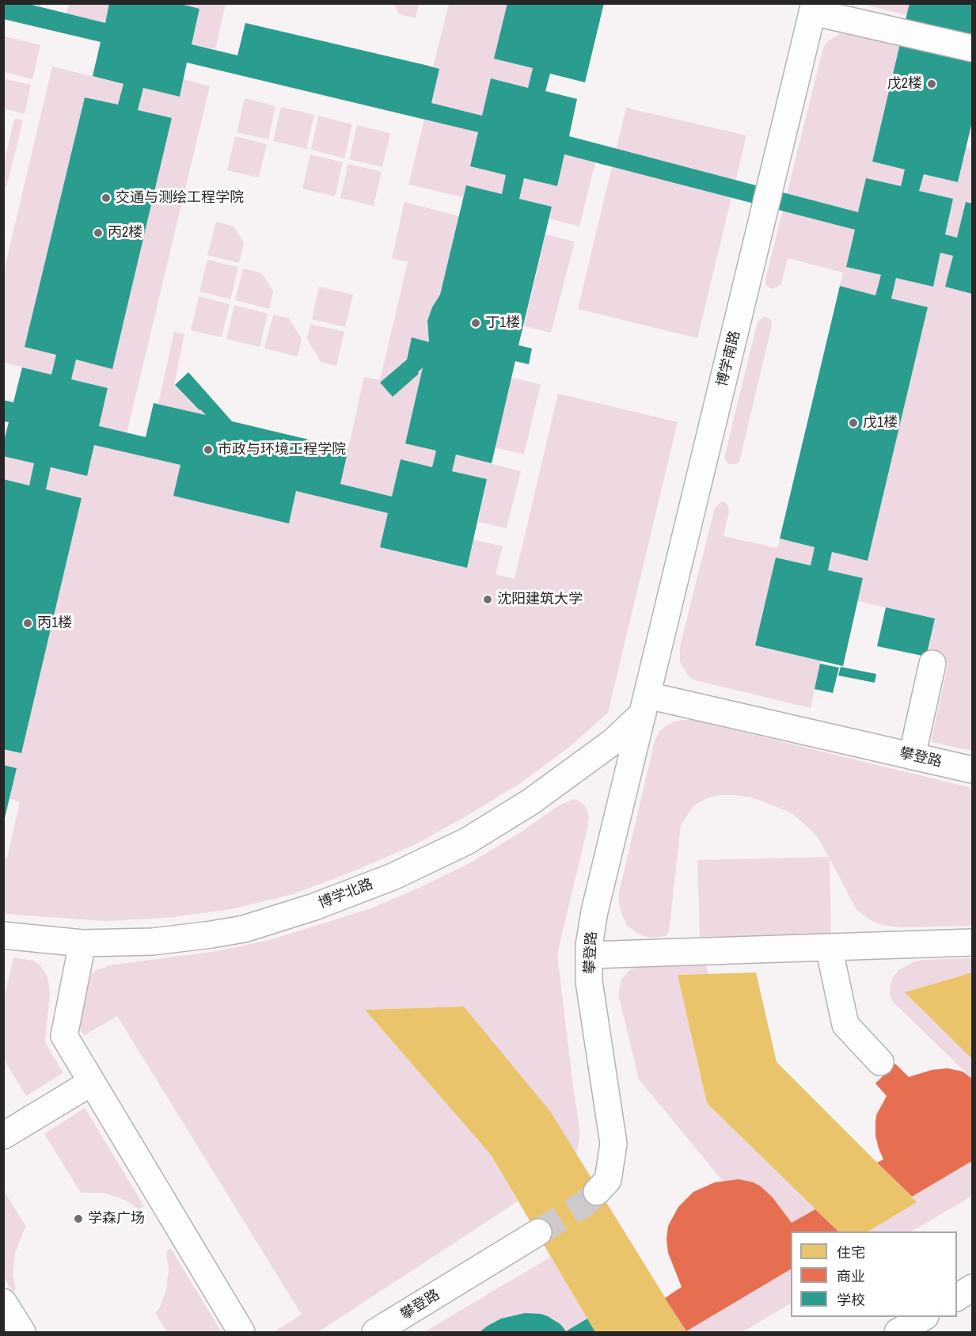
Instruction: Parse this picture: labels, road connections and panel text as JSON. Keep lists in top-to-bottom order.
{
  "streets": {
    "street": ["博学南路", "攀登路", "博学北路"]
  },
  "crossings": [
    ["博学南路", "攀登路"],
    ["博学南路", "博学北路"],
    ["攀登路", "博学北路"]
  ],
  "places": [
    "戊2楼",
    "交通与测绘工程学院",
    "丙2楼",
    "丁1楼",
    "戊1楼",
    "市政与环境工程学院",
    "沈阳建筑大学",
    "丙1楼",
    "学森广场"
  ],
  "legend": ["住宅", "商业", "学校"]
}
